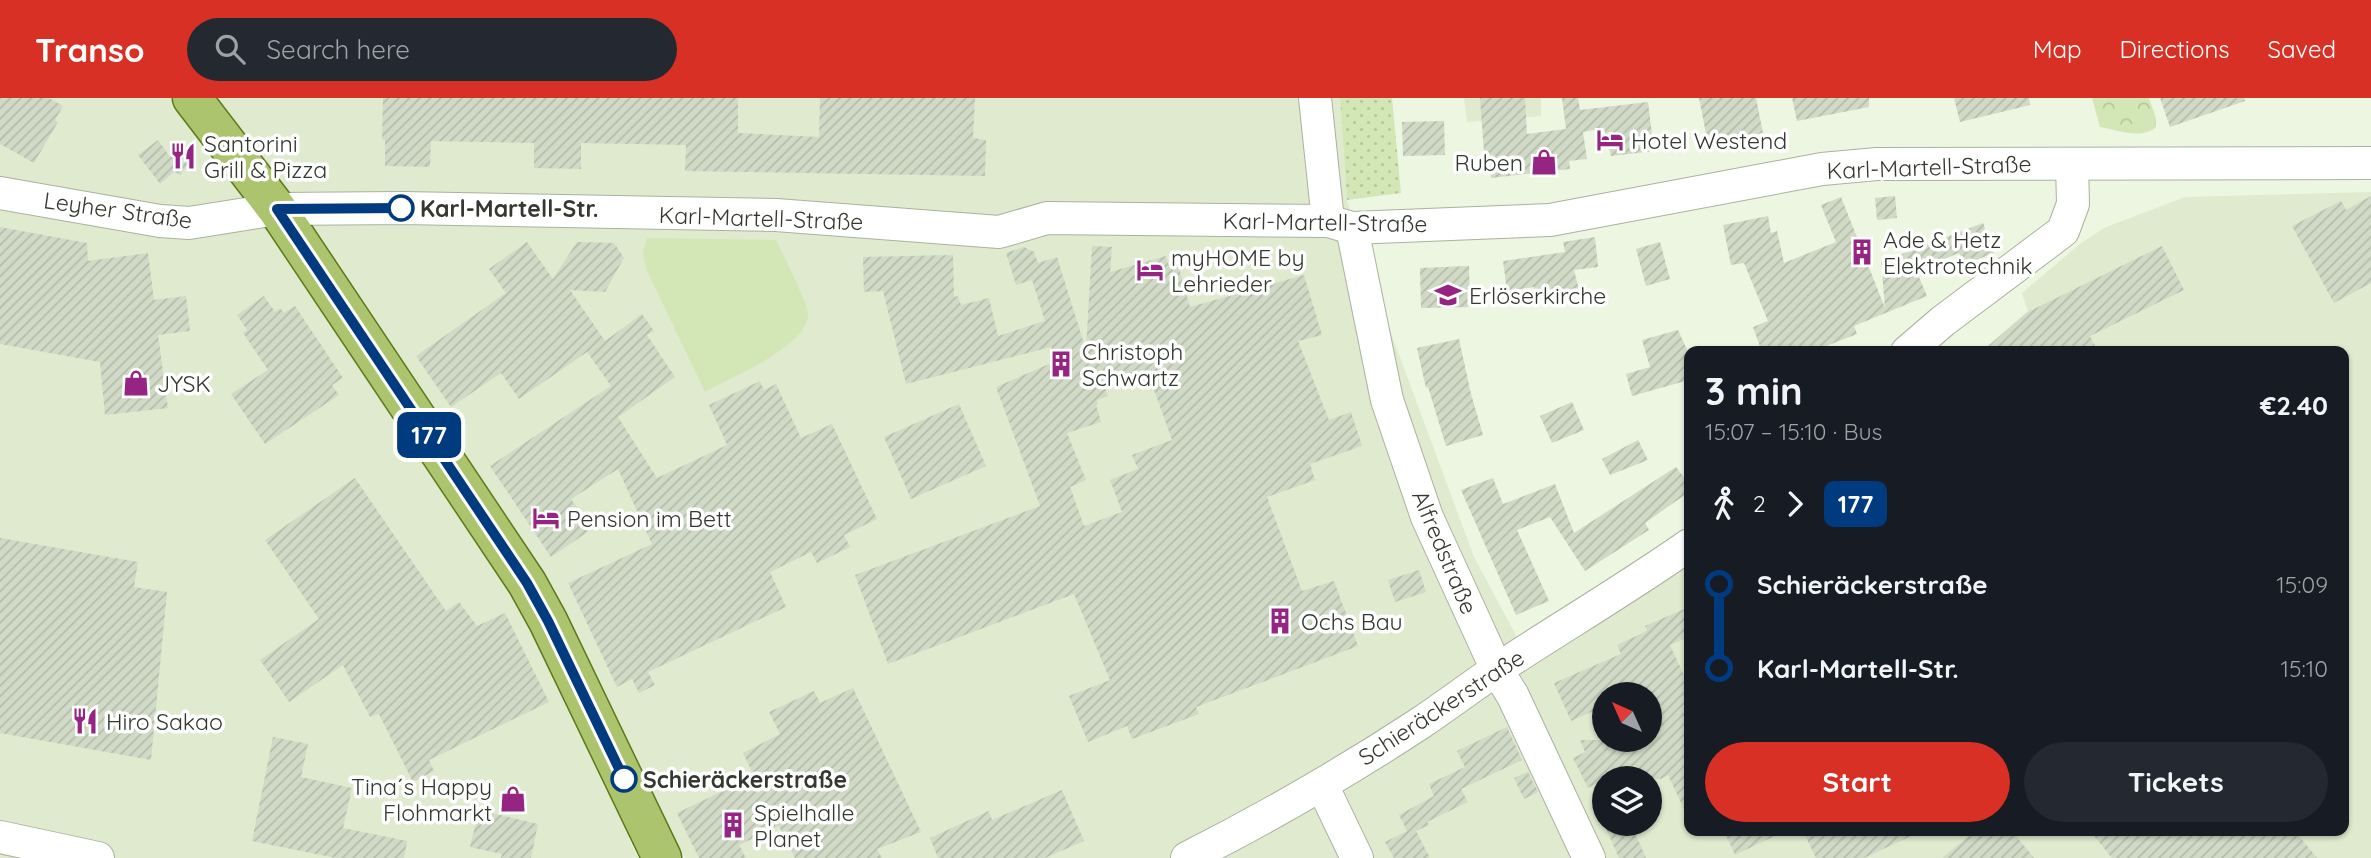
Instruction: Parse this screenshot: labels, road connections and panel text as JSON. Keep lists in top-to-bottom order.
{
  "streets": {
    "street": [
      "Karl-Martell-Straße",
      "Leyher Straße",
      "Alfredstraße",
      "Schieräckerstraße"
    ]
  },
  "crossings": [
    ["Karl-Martell-Straße", "Leyher Straße"],
    ["Karl-Martell-Straße", "Alfredstraße"],
    ["Alfredstraße", "Schieräckerstraße"]
  ],
  "places": {
    "hotel": ["Hotel Westend", "myHOME by Lehrieder", "Pension im Bett"],
    "restaurant": ["Santorini Grill & Pizza", "Hiro Sakao"],
    "shop": ["Ruben", "JYSK", "Tina´s Happy Flohmarkt"],
    "other": ["Karl-Martell-Str.", "Schieräckerstraße"],
    "building": [
      "Ade & Hetz Elektrotechnik",
      "Christoph Schwartz",
      "Ochs Bau",
      "Spielhalle Planet"
    ],
    "school or university": ["Erlöserkirche"]
  },
  "lines": ["bus line 177"],
  "north": "top left",
  "page": {
    "header": "Transo",
    "search": "Search here",
    "nav": ["Map", "Directions", "Saved"],
    "on_map": "177",
    "heading": ["3 min", "15:07 – 15:10 · Bus", "€2.40"],
    "legs": ["2", "177"],
    "list": [
      {
        "name": "Schieräckerstraße",
        "value": "15:09"
      },
      {
        "name": "Karl-Martell-Str.",
        "value": "15:10"
      }
    ],
    "buttons": ["Start", "Tickets"]
  }
}
